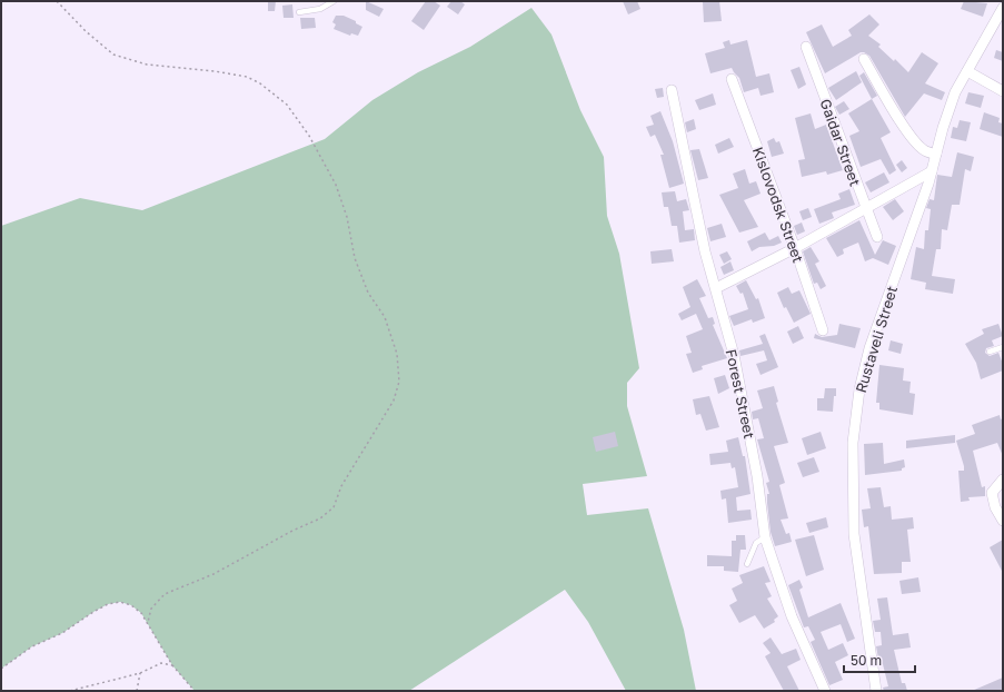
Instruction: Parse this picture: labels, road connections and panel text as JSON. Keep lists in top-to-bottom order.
{
  "streets": {
    "street": [
      "Gaidar Street",
      "Kislovodsk Street",
      "Rustaveli Street",
      "Forest Street"
    ]
  },
  "scale_bar": "50 m"
}
